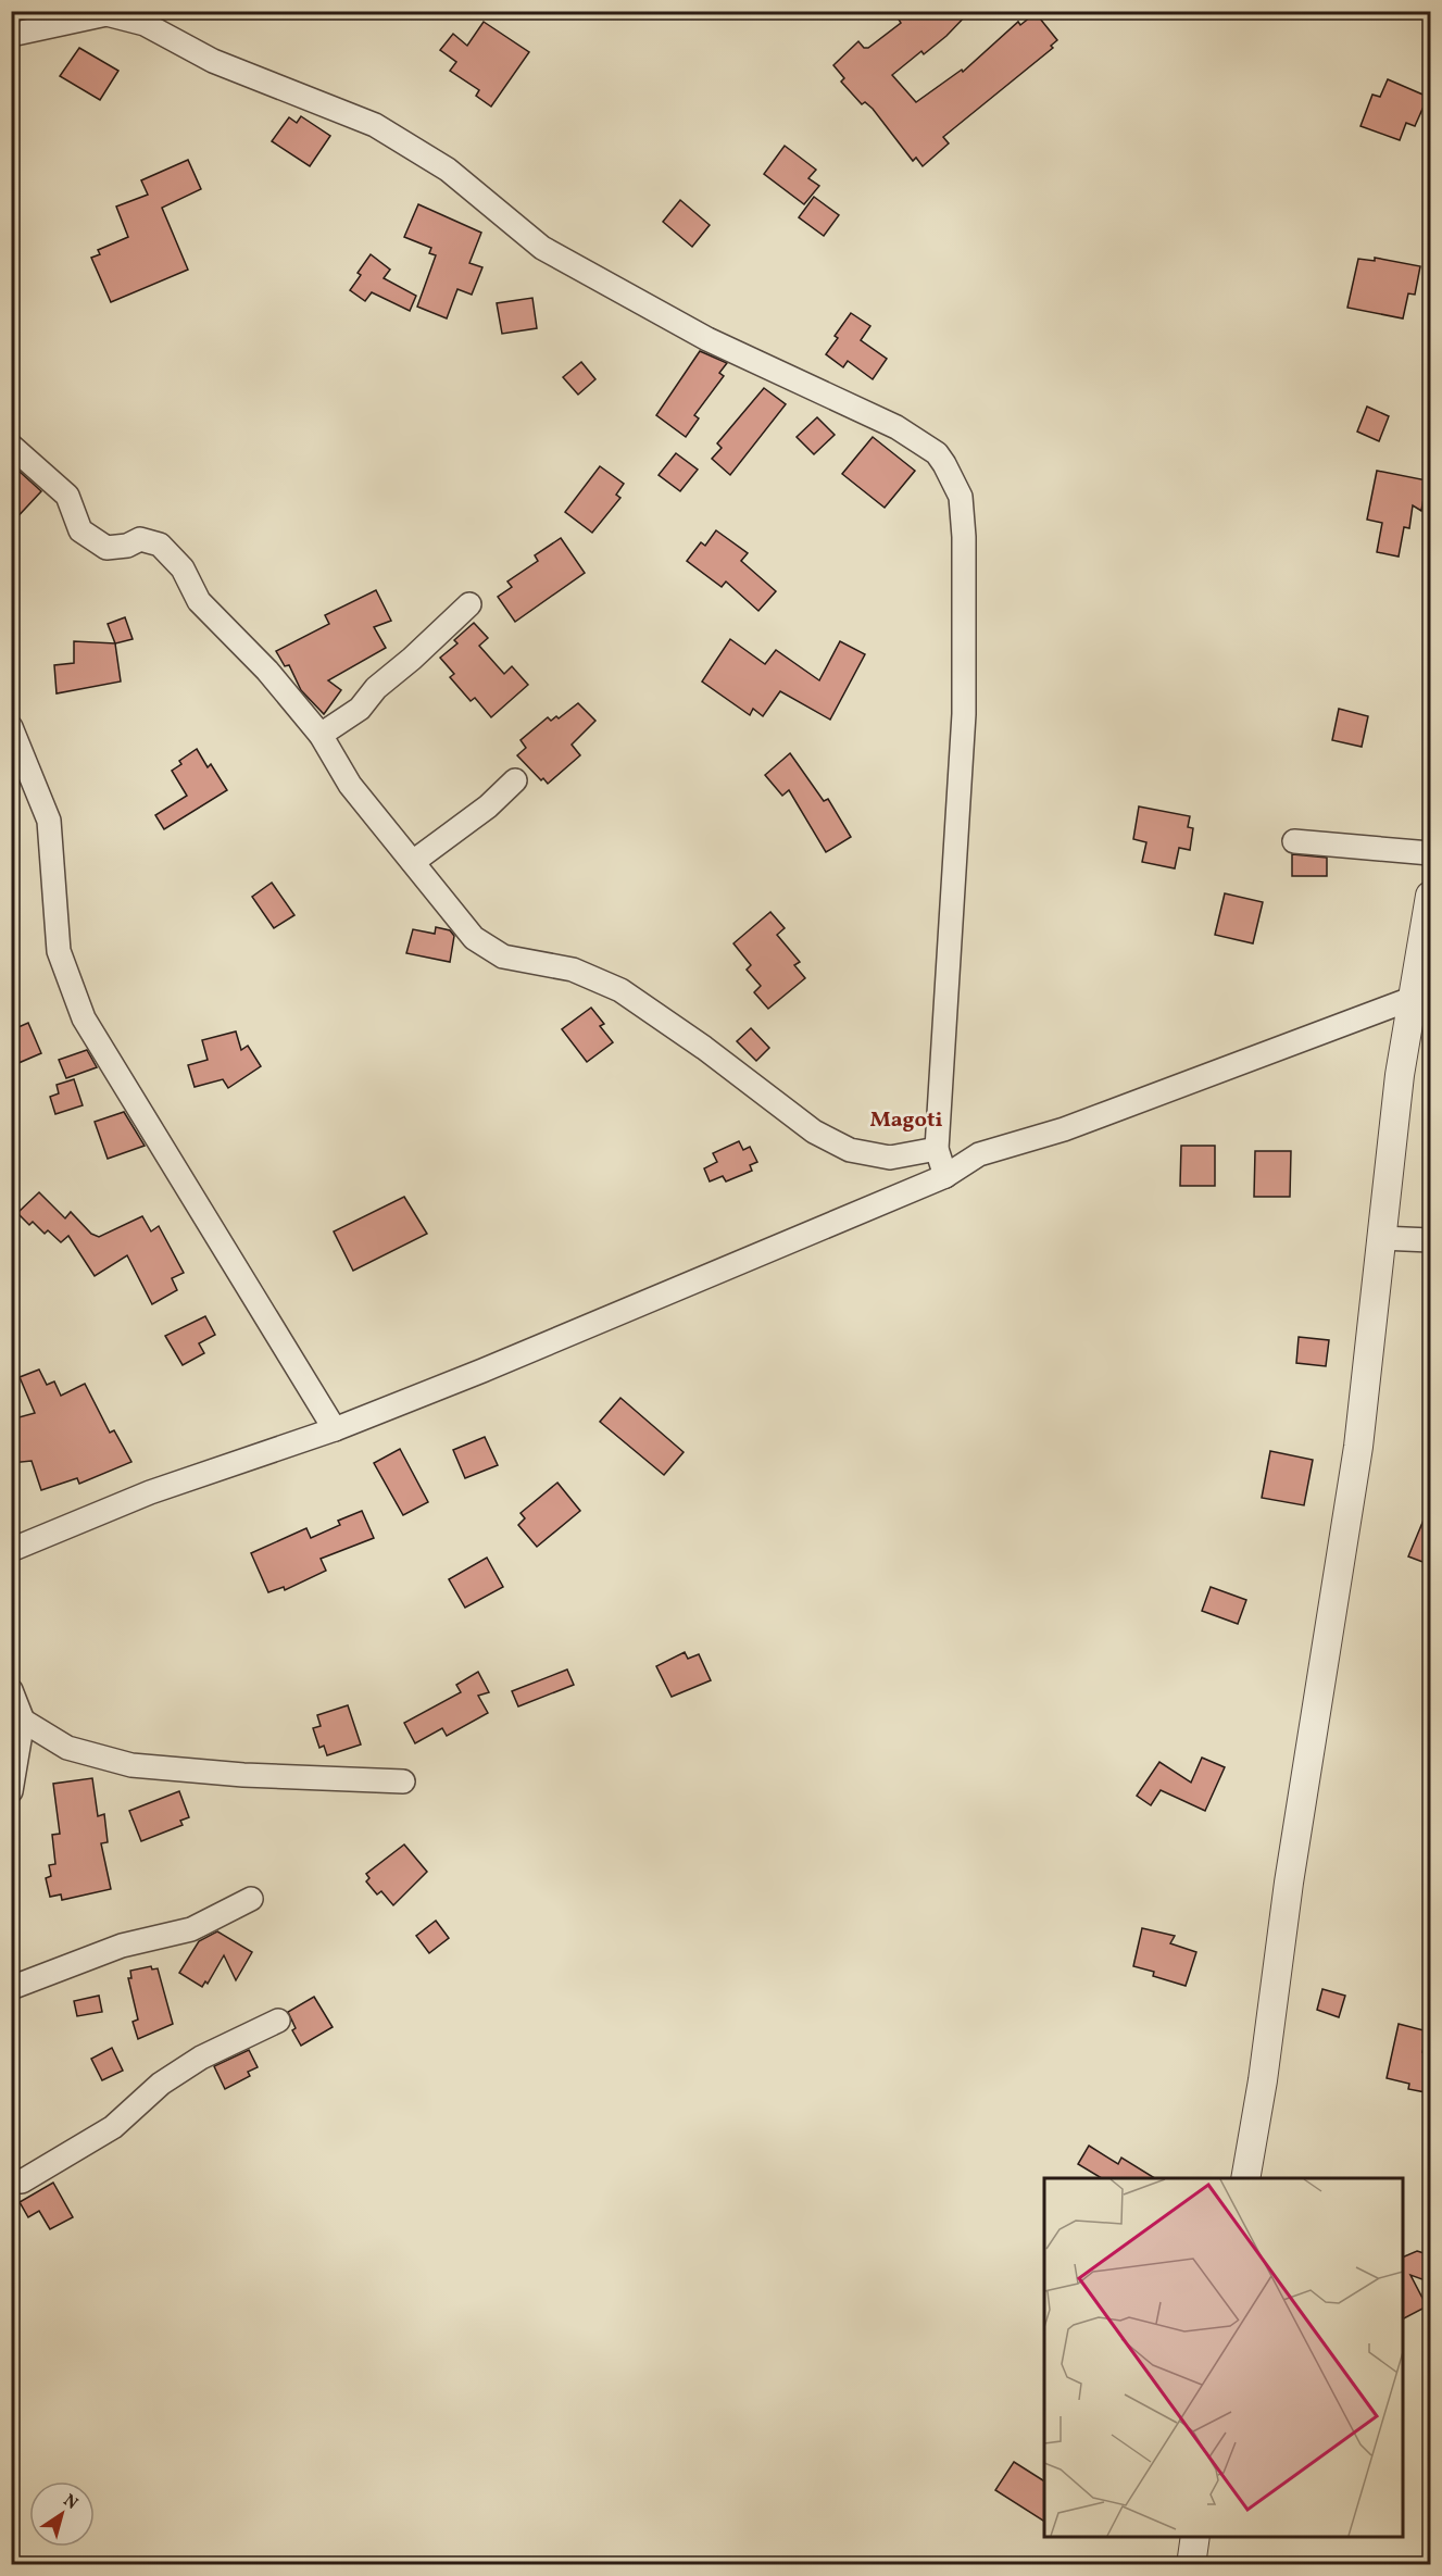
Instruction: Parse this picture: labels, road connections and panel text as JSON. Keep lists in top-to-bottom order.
{
  "districts": ["Magoti"],
  "north": "top right"
}
